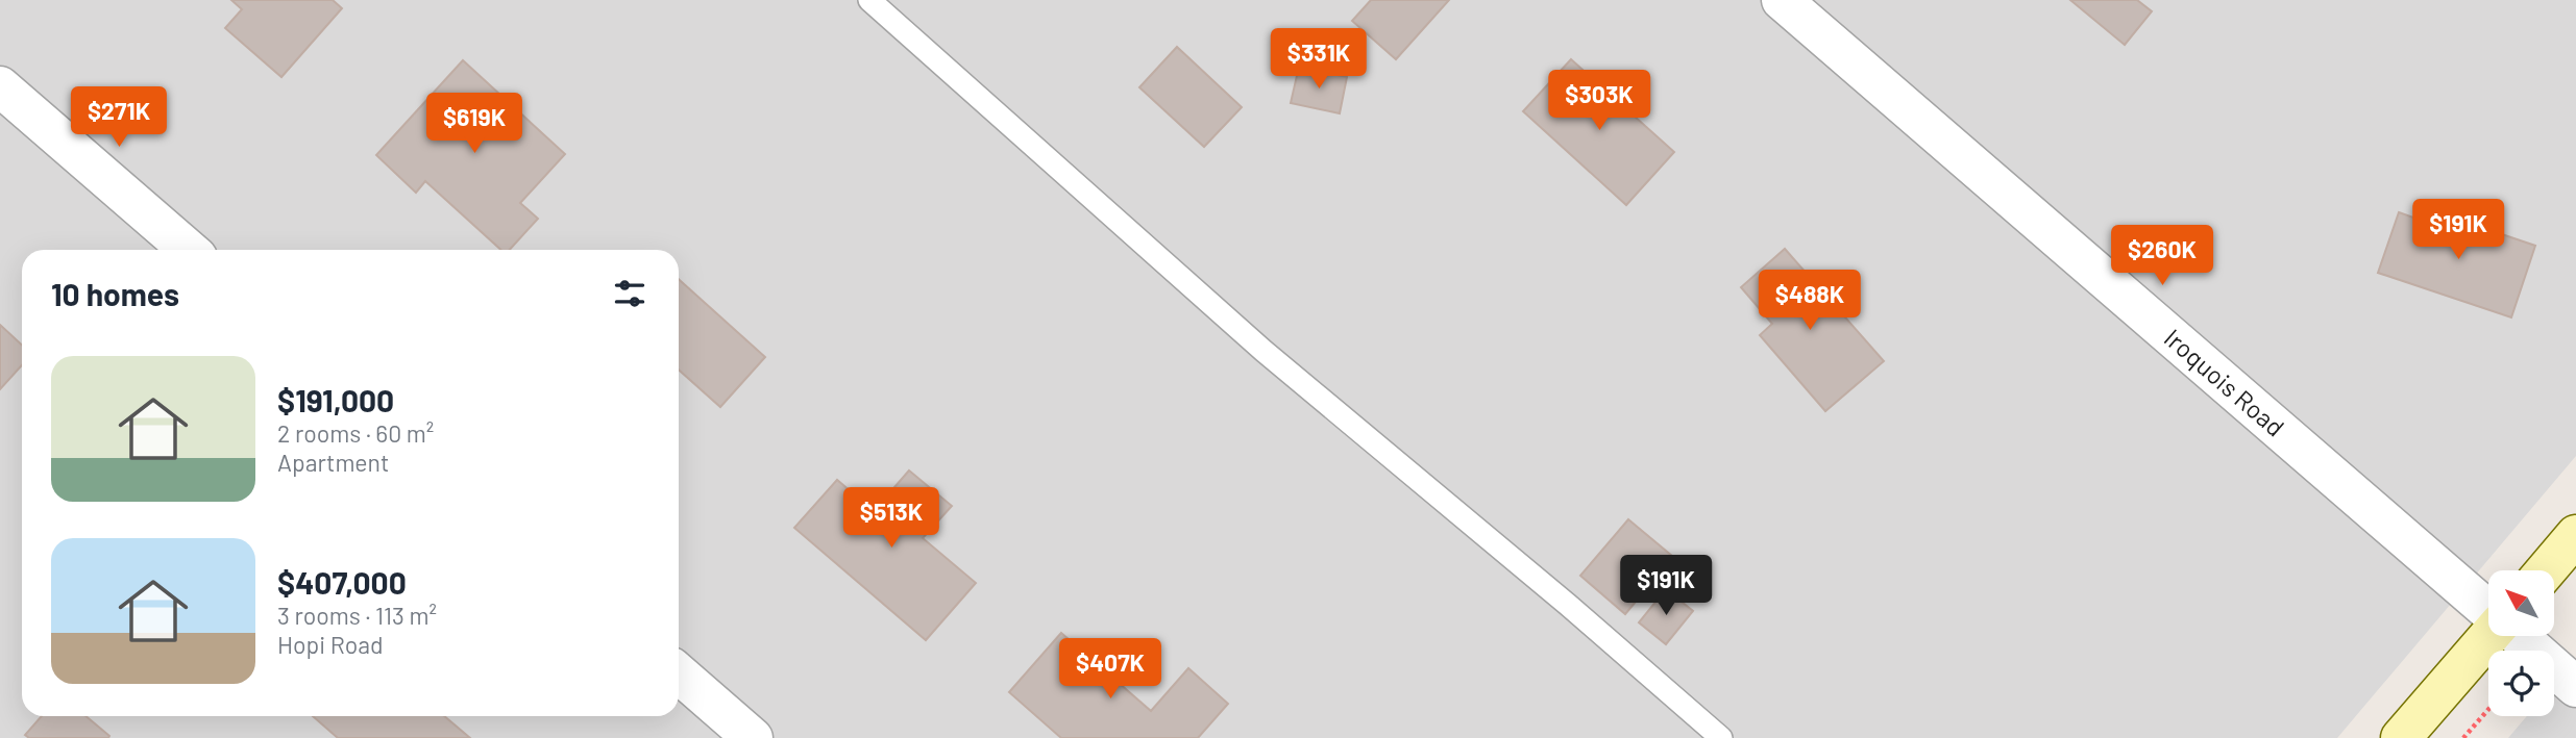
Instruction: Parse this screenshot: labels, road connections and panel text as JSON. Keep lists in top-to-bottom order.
{
  "streets": {
    "street": ["Iroquois Road"]
  },
  "north": "top left",
  "page": {
    "price": [
      "$331K",
      "$303K",
      "$271K",
      "$619K",
      "$191K",
      "$260K",
      "$488K",
      "$513K",
      "$191K",
      "$407K"
    ],
    "heading": "10 homes",
    "list": [
      {
        "name": "$191,000",
        "note": "2 rooms · 60 m² · Apartment"
      },
      {
        "name": "$407,000",
        "note": "3 rooms · 113 m² · Hopi Road"
      }
    ]
  }
}
